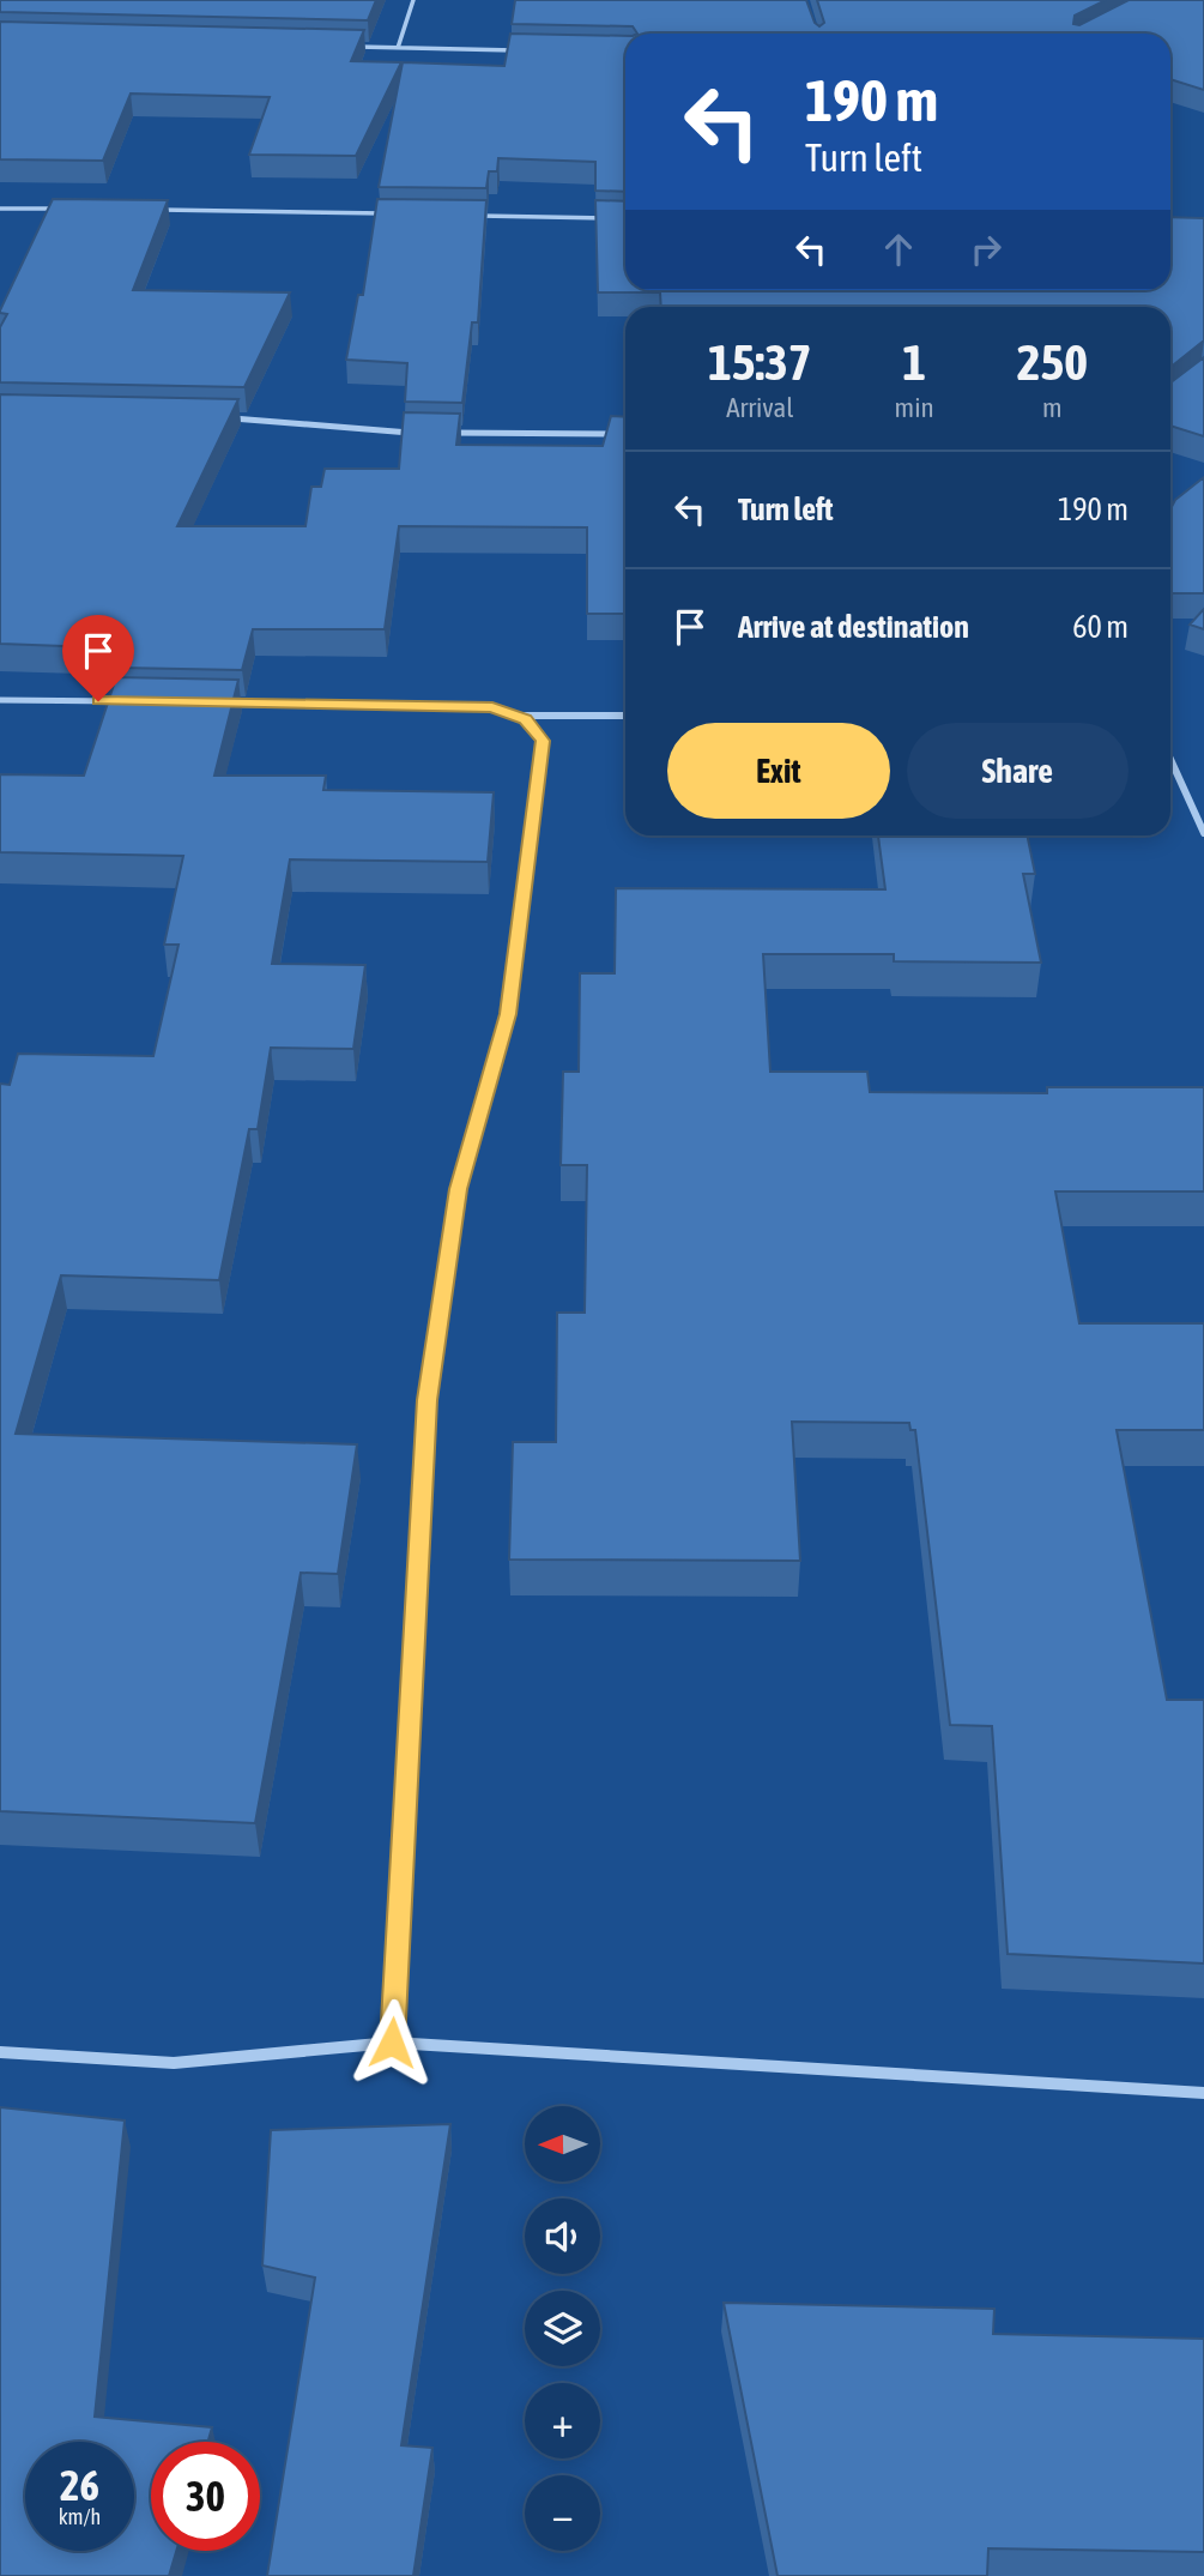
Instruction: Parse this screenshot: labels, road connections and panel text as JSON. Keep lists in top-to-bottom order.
{
  "north": "left",
  "page": {
    "turn": ["190 m", "Turn left"],
    "eta": [
      "15:37",
      "Arrival",
      "1",
      "min",
      "250",
      "m"
    ],
    "list": [
      {
        "name": "Turn left",
        "value": "190 m"
      },
      {
        "name": "Arrive at destination",
        "value": "60 m"
      }
    ],
    "buttons": ["Exit", "Share"],
    "map_buttons": ["+", "−"],
    "speed": "26 km/h",
    "limit": "30"
  }
}
